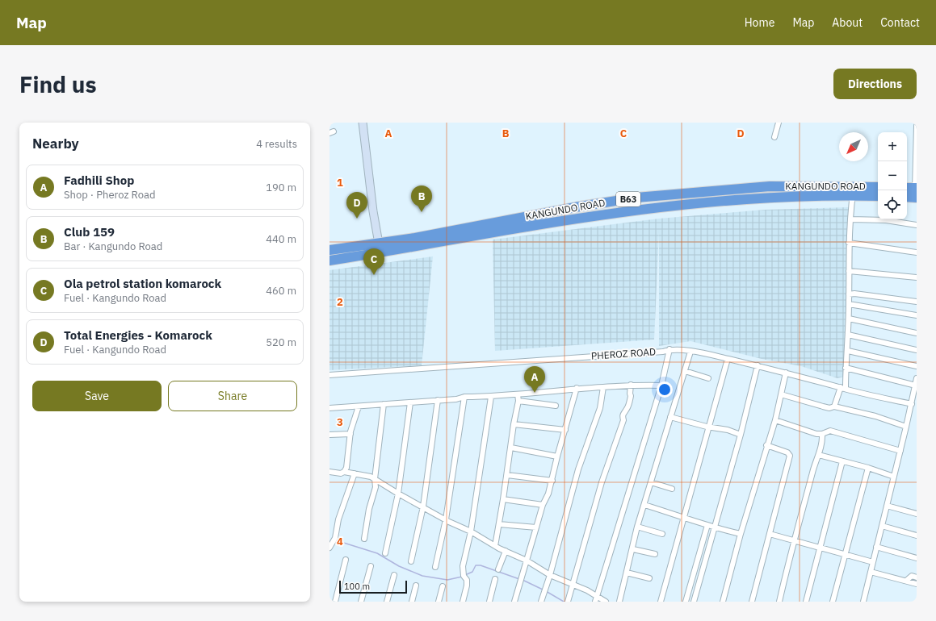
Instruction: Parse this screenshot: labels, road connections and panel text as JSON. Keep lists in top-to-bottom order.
{
  "streets": {
    "highway": ["KANGUNDO ROAD", "B63"],
    "street": ["PHEROZ ROAD"]
  },
  "scale_bar": "100 m",
  "north": "bottom left",
  "page": {
    "header": "Map",
    "nav": [
      "Home",
      "Map",
      "About",
      "Contact"
    ],
    "buttons": [
      "Directions",
      ["Save", "Share"]
    ],
    "title": "Find us",
    "heading": ["Nearby", "4 results"],
    "map_buttons": ["+", "−"],
    "list": [
      {
        "mark": "A",
        "name": "Fadhili Shop",
        "note": "Shop · Pheroz Road",
        "value": "190 m"
      },
      {
        "mark": "B",
        "name": "Club 159",
        "note": "Bar · Kangundo Road",
        "value": "440 m"
      },
      {
        "mark": "C",
        "name": "Ola petrol station komarock",
        "note": "Fuel · Kangundo Road",
        "value": "460 m"
      },
      {
        "mark": "D",
        "name": "Total Energies - Komarock",
        "note": "Fuel · Kangundo Road",
        "value": "520 m"
      }
    ],
    "pins": [
      "B",
      "D",
      "C",
      "A"
    ],
    "scale": "100 m"
  },
  "grid": {
    "columns": [
      "A",
      "B",
      "C",
      "D"
    ],
    "rows": [
      "1",
      "2",
      "3",
      "4"
    ]
  }
}
